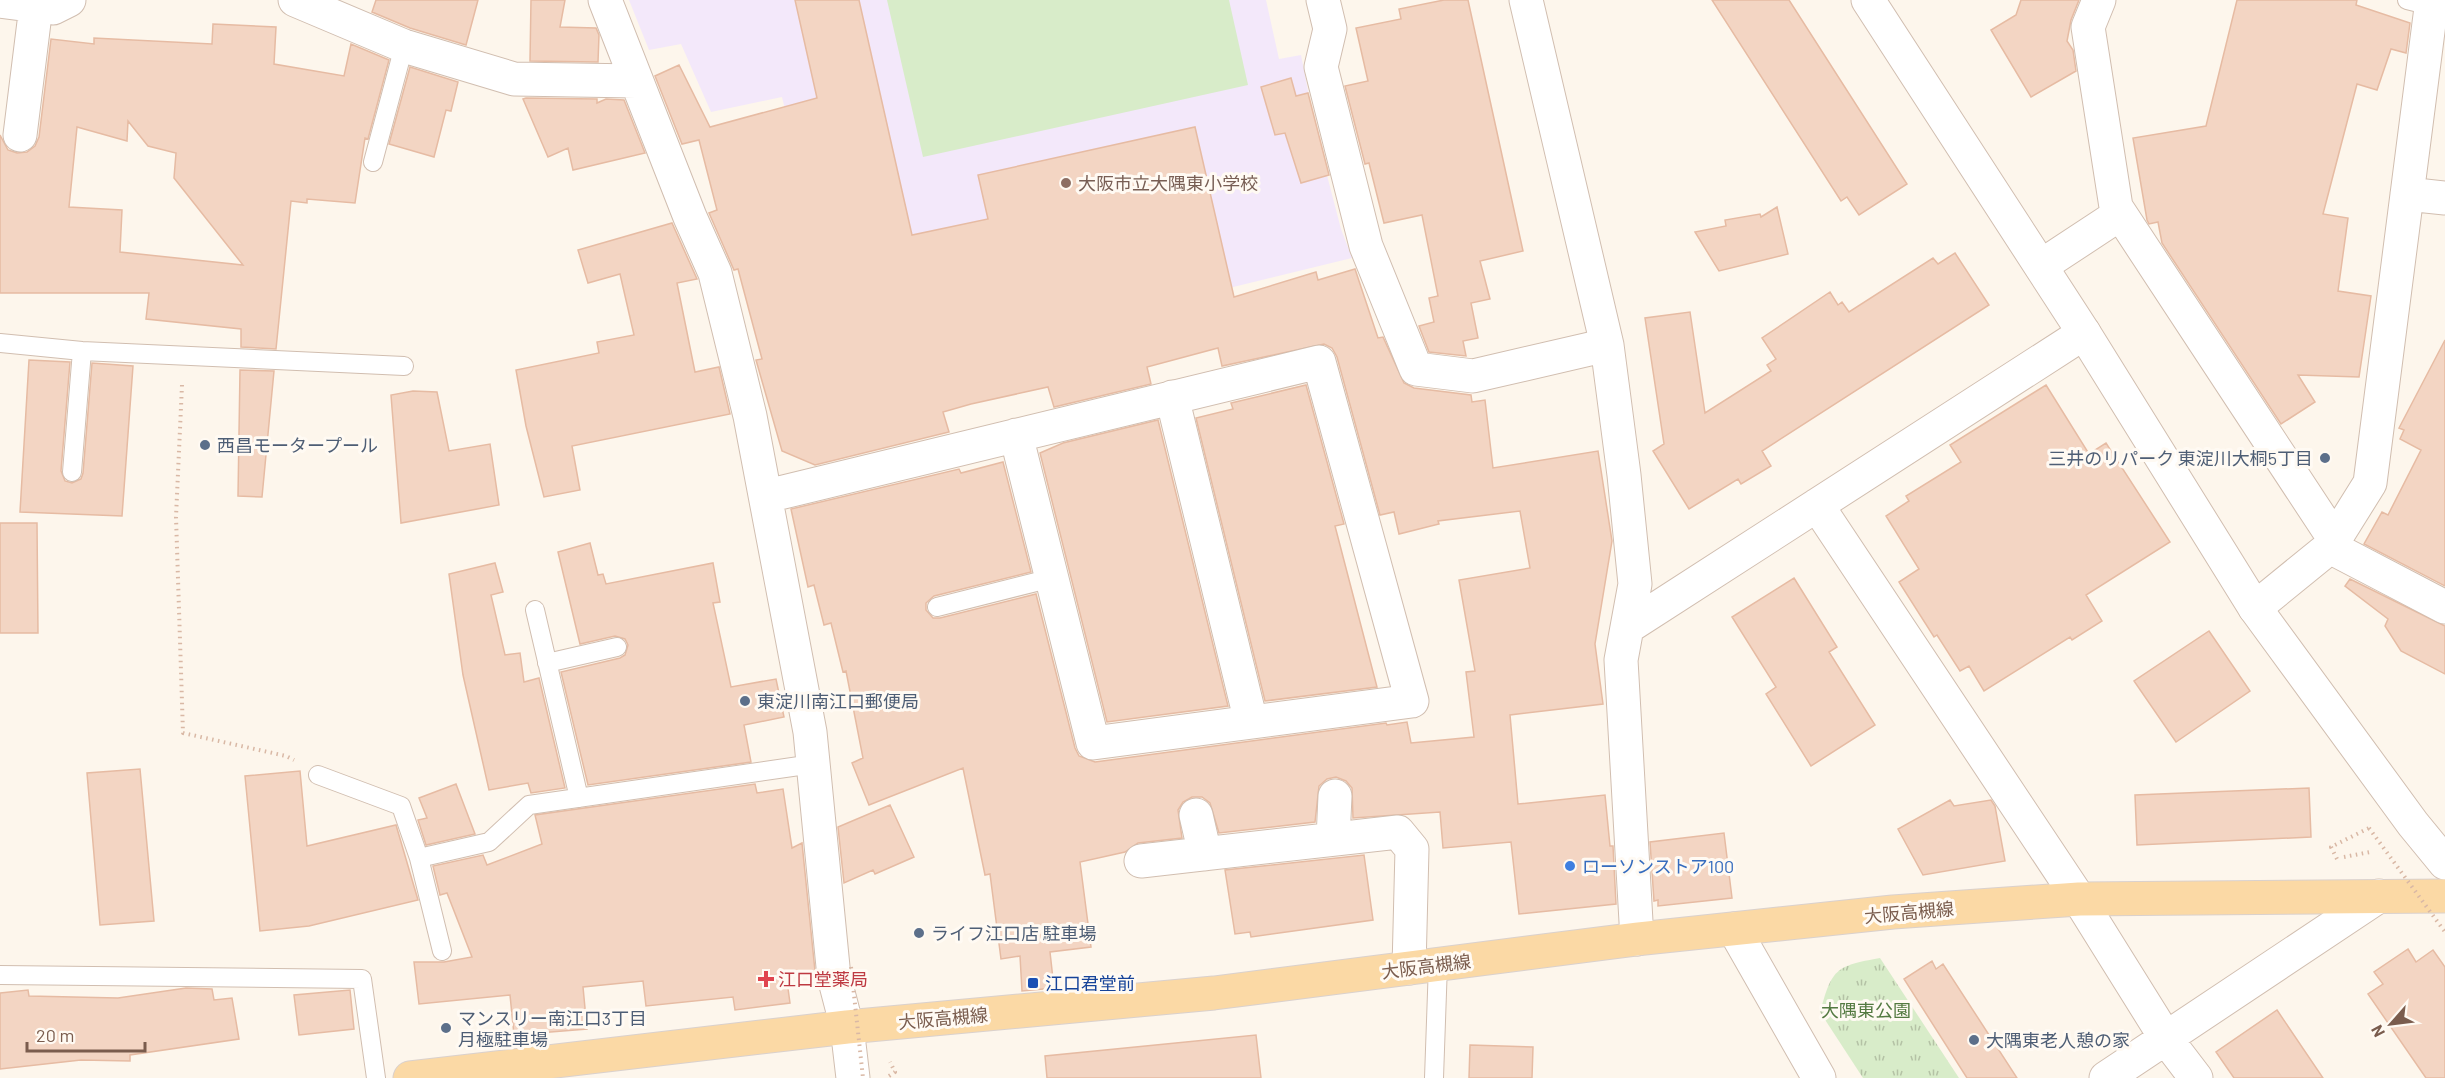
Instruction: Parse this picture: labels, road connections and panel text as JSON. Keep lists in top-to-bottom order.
{
  "streets": {
    "main road": ["大阪高槻線"]
  },
  "parks": ["大隅東公園"],
  "places": {
    "other": [
      "大阪市立大隅東小学校",
      "西昌モータープール",
      "三井のリパーク 東淀川大桐5丁目",
      "東淀川南江口郵便局",
      "ローソンストア100",
      "ライフ江口店 駐車場",
      "マンスリー南江口3丁目 月極駐車場",
      "大隅東老人憩の家"
    ],
    "health": ["江口堂薬局"],
    "transit": ["江口君堂前"]
  },
  "scale_bar": "20 m",
  "north": "bottom left"
}
